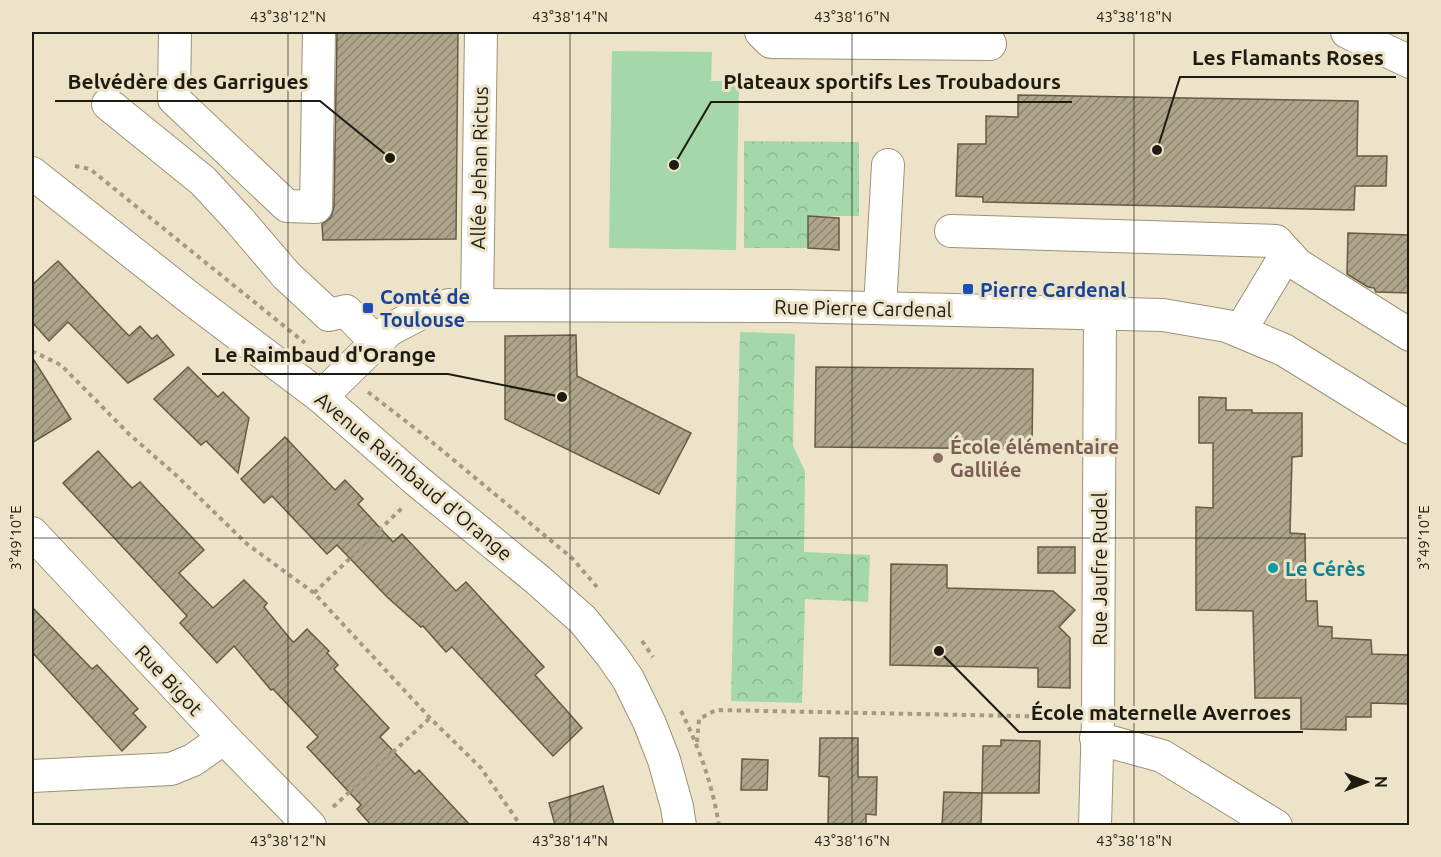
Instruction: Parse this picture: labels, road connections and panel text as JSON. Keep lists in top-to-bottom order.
{
  "streets": {
    "street": [
      "Allée Jehan Rictus",
      "Rue Pierre Cardenal",
      "Avenue Raimbaud d'Orange",
      "Rue Jaufre Rudel",
      "Rue Bigot"
    ]
  },
  "crossings": [
    ["Allée Jehan Rictus", "Rue Pierre Cardenal"],
    ["Rue Pierre Cardenal", "Avenue Raimbaud d'Orange"],
    ["Rue Pierre Cardenal", "Rue Jaufre Rudel"]
  ],
  "places": {
    "other": [
      "Les Flamants Roses",
      "Belvédère des Garrigues",
      "Plateaux sportifs Les Troubadours",
      "Le Raimbaud d'Orange",
      "École élémentaire Gallilée",
      "Le Cérès",
      "École maternelle Averroes"
    ],
    "transit": ["Pierre Cardenal", "Comté de Toulouse"]
  },
  "north": "right",
  "coordinates": [
    "43°38'12\"N",
    "43°38'14\"N",
    "43°38'16\"N",
    "43°38'18\"N",
    "3°49'10\"E"
  ]
}
